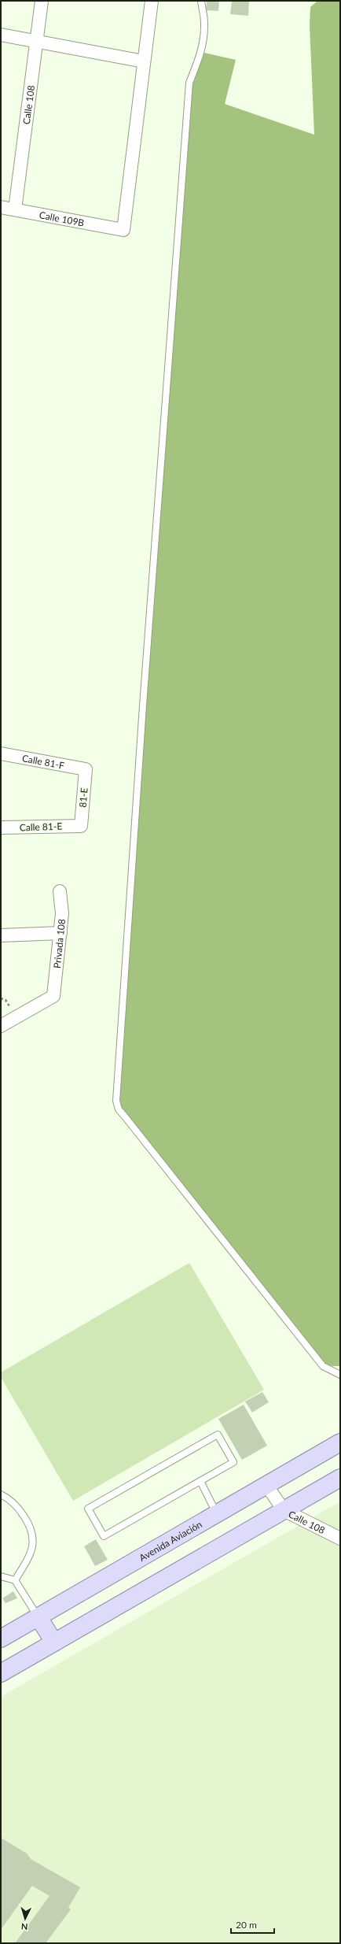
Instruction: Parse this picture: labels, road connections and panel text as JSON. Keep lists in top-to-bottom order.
{
  "streets": {
    "main road": ["Avenida Aviación"],
    "street": [
      "Calle 108",
      "Calle 109B",
      "Calle 81-F",
      "81-E",
      "Calle 81-E",
      "Privada 108"
    ]
  },
  "crossings": [
    ["Calle 108", "Calle 109B"],
    ["Calle 108", "Avenida Aviación"],
    ["Calle 81-F", "81-E"],
    ["81-E", "Calle 81-E"]
  ],
  "scale_bar": "20 m",
  "north": "bottom"
}
